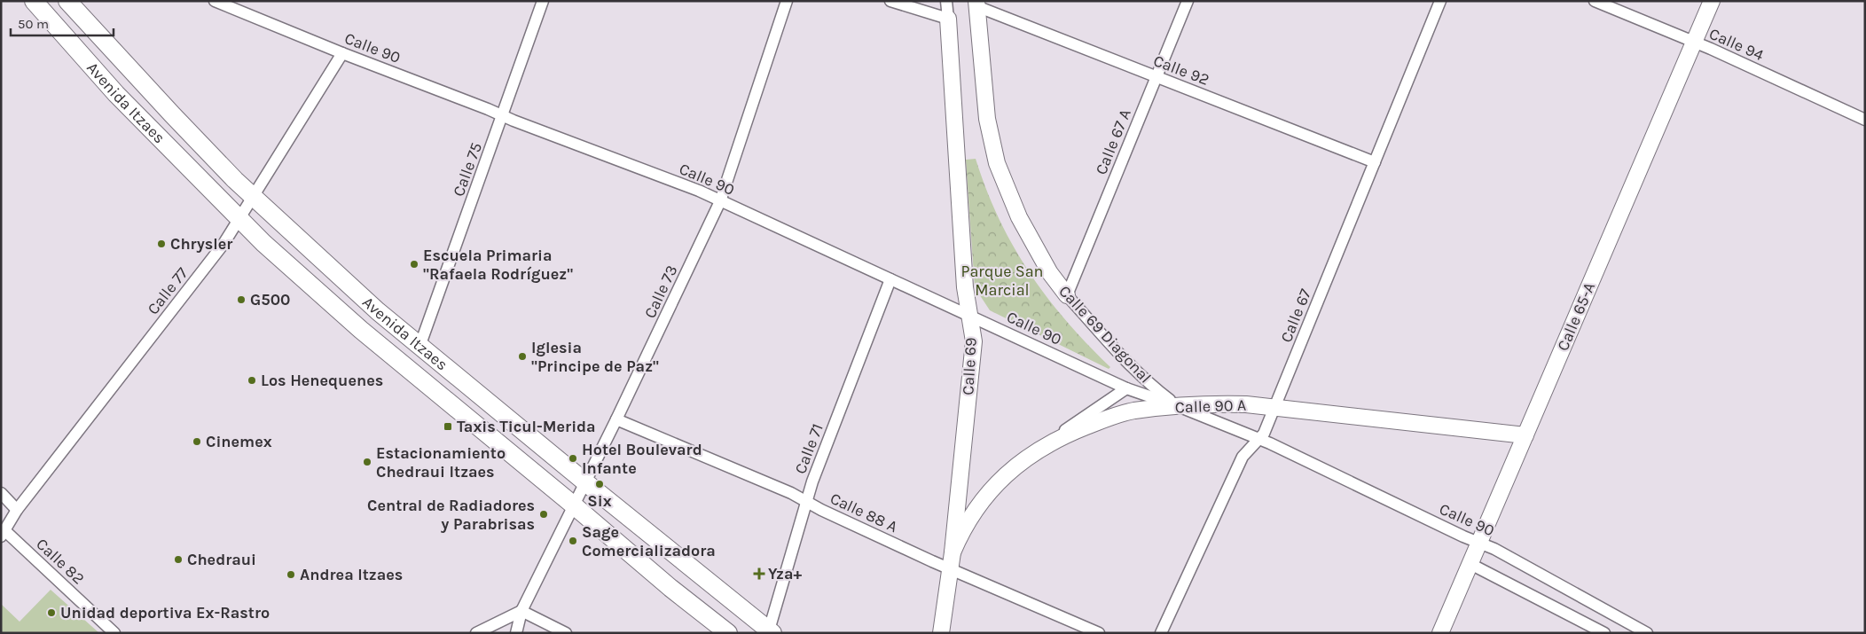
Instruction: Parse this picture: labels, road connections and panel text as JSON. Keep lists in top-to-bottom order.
{
  "streets": {
    "main road": [
      "Avenida Itzaes",
      "Calle 65-A",
      "Calle 69 Diagonal",
      "Calle 69",
      "Calle 90 A"
    ],
    "street": [
      "Calle 94",
      "Calle 90",
      "Calle 92",
      "Calle 67 A",
      "Calle 75",
      "Calle 77",
      "Calle 73",
      "Calle 67",
      "Calle 71",
      "Calle 88 A",
      "Calle 82"
    ]
  },
  "crossings": [
    ["Calle 94", "Calle 65-A"],
    ["Calle 90", "Calle 75"],
    ["Calle 90", "Calle 77"],
    ["Calle 90", "Calle 73"],
    ["Calle 90", "Calle 67"],
    ["Calle 90", "Calle 65-A"],
    ["Calle 90", "Calle 69 Diagonal"],
    ["Calle 90", "Calle 69"],
    ["Calle 90", "Calle 90 A"],
    ["Calle 90", "Calle 71"],
    ["Calle 92", "Calle 67 A"],
    ["Calle 92", "Calle 67"],
    ["Calle 92", "Calle 69 Diagonal"],
    ["Avenida Itzaes", "Calle 75"],
    ["Avenida Itzaes", "Calle 77"],
    ["Avenida Itzaes", "Calle 73"],
    ["Avenida Itzaes", "Calle 71"],
    ["Calle 67 A", "Calle 69 Diagonal"],
    ["Calle 77", "Calle 82"],
    ["Calle 73", "Calle 88 A"],
    ["Calle 67", "Calle 90 A"],
    ["Calle 65-A", "Calle 90 A"],
    ["Calle 69 Diagonal", "Calle 90 A"],
    ["Calle 69", "Calle 90 A"],
    ["Calle 69", "Calle 88 A"],
    ["Calle 71", "Calle 88 A"]
  ],
  "parks": ["Parque San Marcial"],
  "places": {
    "other": [
      "Chrysler",
      "Escuela Primaria \"Rafaela Rodríguez\"",
      "G500",
      "Iglesia \"Principe de Paz\"",
      "Los Henequenes",
      "Cinemex",
      "Hotel Boulevard Infante",
      "Estacionamiento Chedraui Itzaes",
      "Six",
      "Central de Radiadores y Parabrisas",
      "Sage Comercializadora",
      "Chedraui",
      "Andrea Itzaes",
      "Unidad deportiva Ex-Rastro"
    ],
    "transit": ["Taxis Ticul-Merida"],
    "health": ["Yza+"]
  },
  "scale_bar": "50 m"
}
